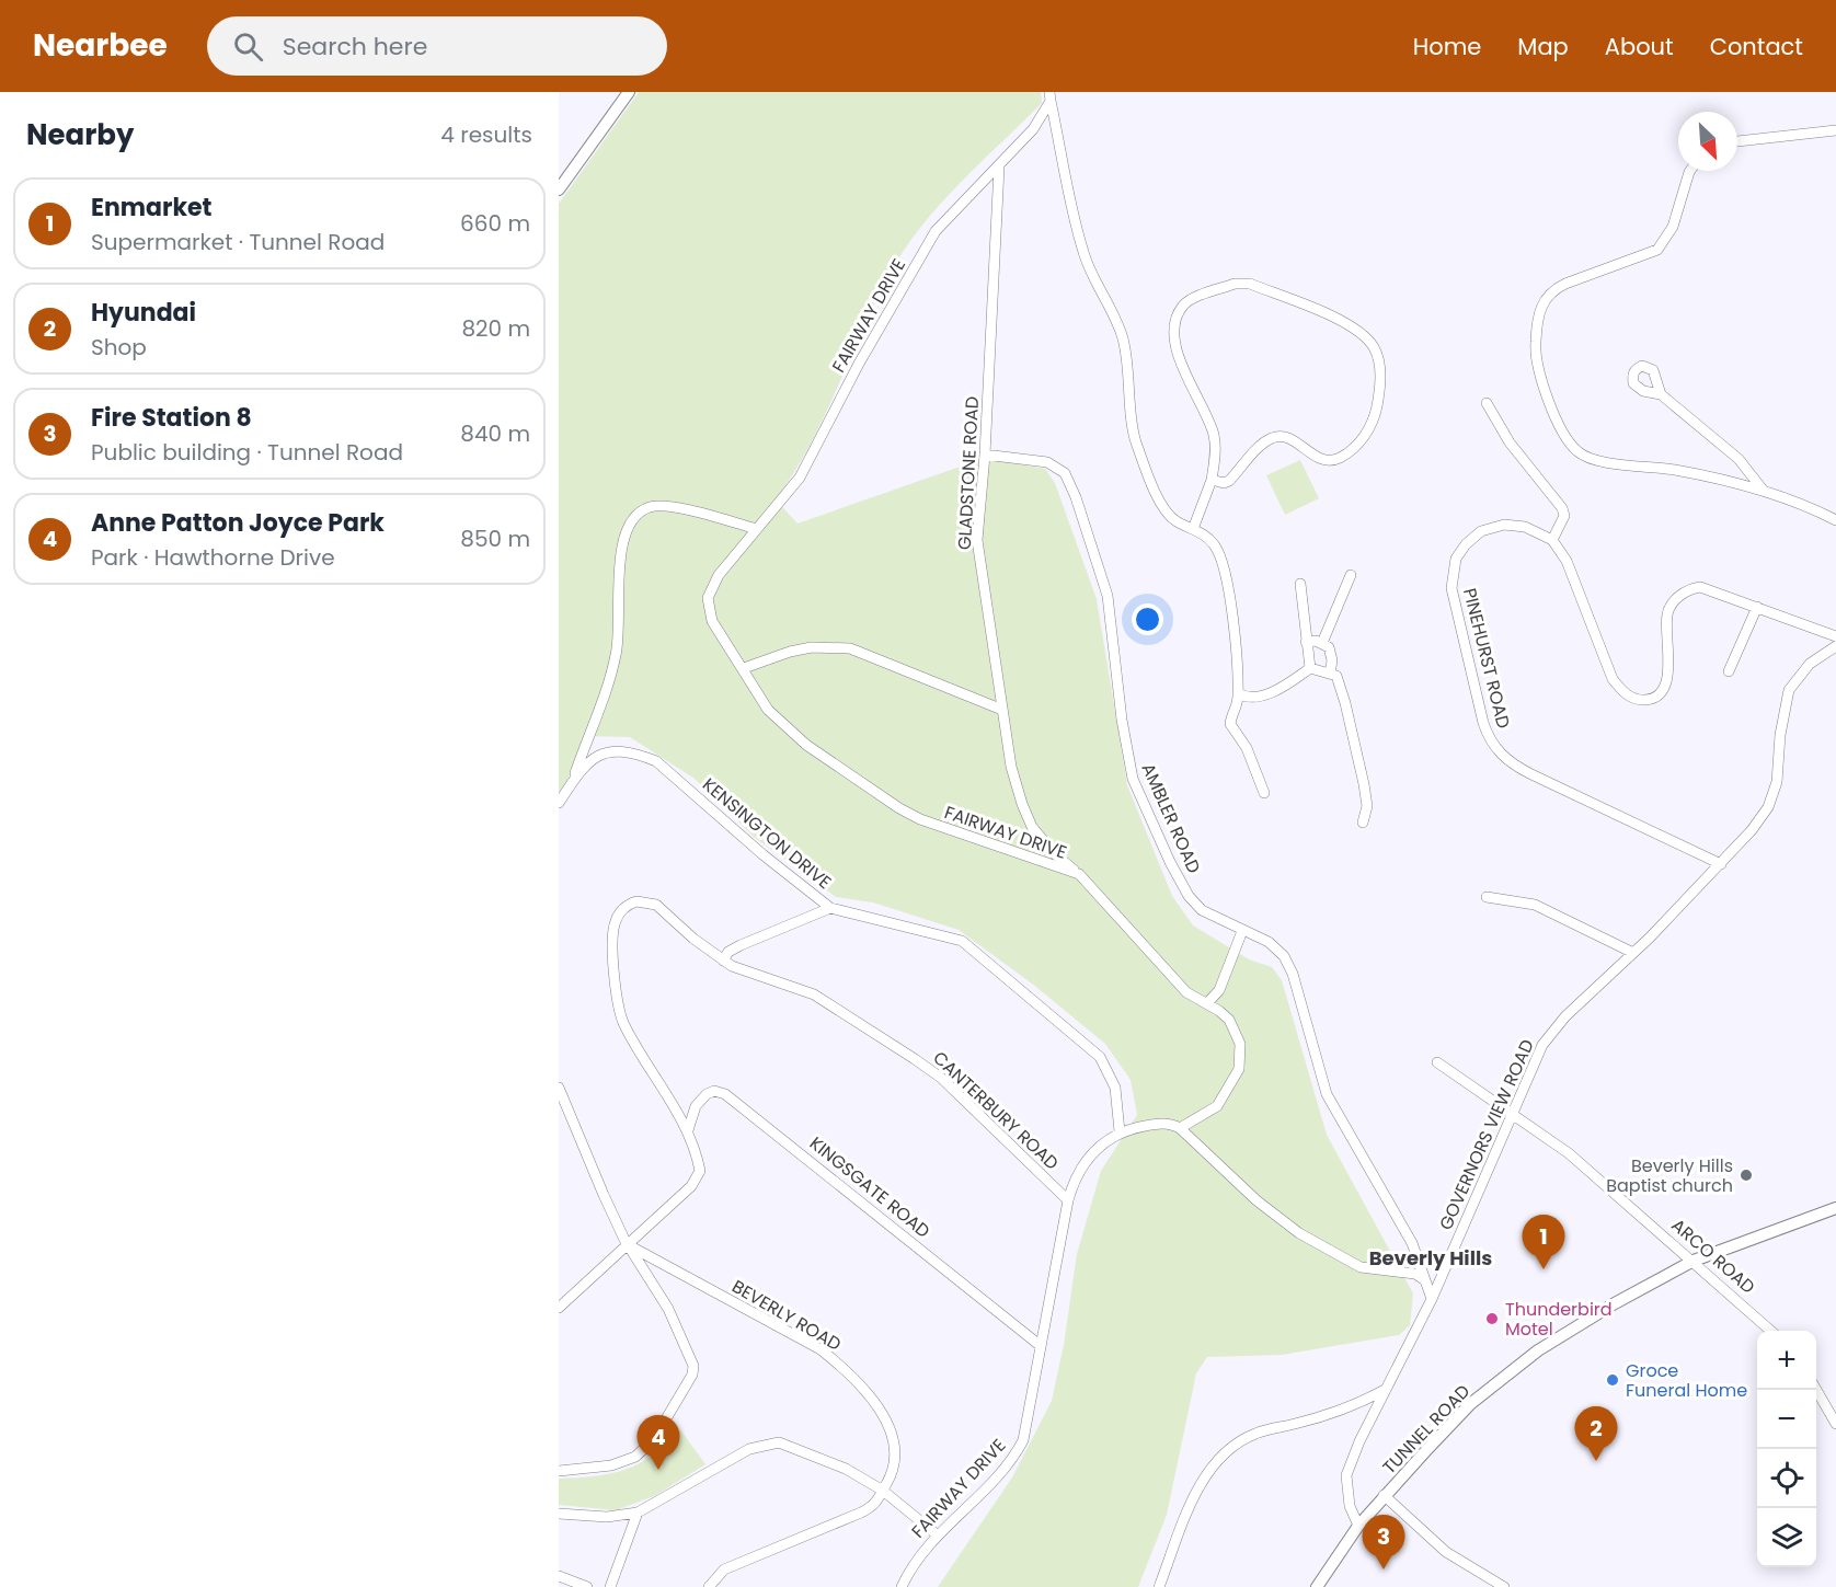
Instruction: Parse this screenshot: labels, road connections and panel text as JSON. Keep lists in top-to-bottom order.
{
  "streets": {
    "main road": ["TUNNEL ROAD"],
    "street": [
      "FAIRWAY DRIVE",
      "GLADSTONE ROAD",
      "PINEHURST ROAD",
      "AMBLER ROAD",
      "KENSINGTON DRIVE",
      "CANTERBURY ROAD",
      "GOVERNORS VIEW ROAD",
      "KINGSGATE ROAD",
      "ARCO ROAD",
      "BEVERLY ROAD"
    ]
  },
  "crossings": [
    ["FAIRWAY DRIVE", "GLADSTONE ROAD"],
    ["FAIRWAY DRIVE", "KENSINGTON DRIVE"],
    ["FAIRWAY DRIVE", "CANTERBURY ROAD"],
    ["FAIRWAY DRIVE", "KINGSGATE ROAD"],
    ["GLADSTONE ROAD", "AMBLER ROAD"],
    ["PINEHURST ROAD", "GOVERNORS VIEW ROAD"],
    ["AMBLER ROAD", "GOVERNORS VIEW ROAD"],
    ["CANTERBURY ROAD", "KINGSGATE ROAD"],
    ["CANTERBURY ROAD", "BEVERLY ROAD"],
    ["GOVERNORS VIEW ROAD", "ARCO ROAD"],
    ["GOVERNORS VIEW ROAD", "TUNNEL ROAD"],
    ["ARCO ROAD", "TUNNEL ROAD"]
  ],
  "districts": ["Beverly Hills"],
  "places": ["Beverly Hills Baptist church", "Thunderbird Motel", "Groce Funeral Home"],
  "north": "bottom right",
  "page": {
    "header": "Nearbee",
    "search": "Search here",
    "nav": [
      "Home",
      "Map",
      "About",
      "Contact"
    ],
    "heading": ["Nearby", "4 results"],
    "list": [
      {
        "mark": "1",
        "name": "Enmarket",
        "note": "Supermarket · Tunnel Road",
        "value": "660 m"
      },
      {
        "mark": "2",
        "name": "Hyundai",
        "note": "Shop",
        "value": "820 m"
      },
      {
        "mark": "3",
        "name": "Fire Station 8",
        "note": "Public building · Tunnel Road",
        "value": "840 m"
      },
      {
        "mark": "4",
        "name": "Anne Patton Joyce Park",
        "note": "Park · Hawthorne Drive",
        "value": "850 m"
      }
    ],
    "pins": [
      "1",
      "2",
      "4",
      "3"
    ],
    "map_buttons": ["+", "−"]
  }
}
